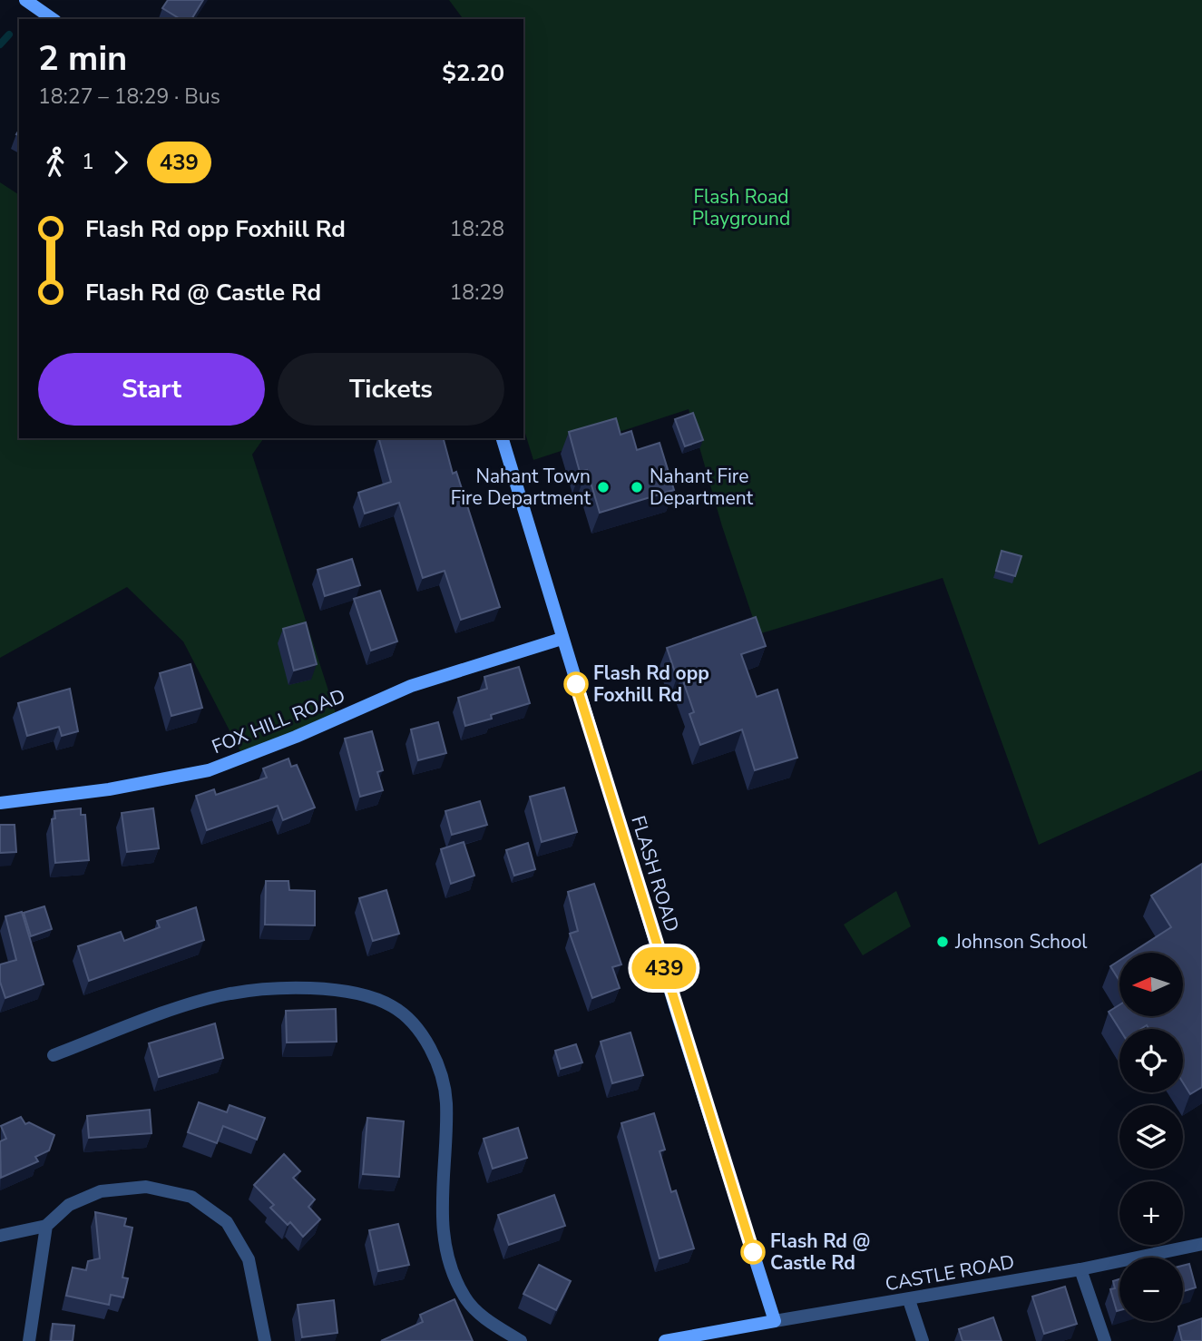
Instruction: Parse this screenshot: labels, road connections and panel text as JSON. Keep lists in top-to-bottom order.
{
  "streets": {
    "main road": ["FOX HILL ROAD", "FLASH ROAD", "CASTLE ROAD"]
  },
  "crossings": [
    ["FOX HILL ROAD", "FLASH ROAD"],
    ["FLASH ROAD", "CASTLE ROAD"]
  ],
  "parks": ["Flash Road Playground"],
  "places": [
    "Nahant Town Fire Department",
    "Nahant Fire Department",
    "Flash Rd opp Foxhill Rd",
    "Johnson School",
    "Flash Rd @ Castle Rd"
  ],
  "lines": ["bus line 439"],
  "north": "left",
  "page": {
    "on_map": "439",
    "heading": ["2 min", "18:27 – 18:29 · Bus", "$2.20"],
    "legs": ["1", "439"],
    "list": [
      {
        "name": "Flash Rd opp Foxhill Rd",
        "value": "18:28"
      },
      {
        "name": "Flash Rd @ Castle Rd",
        "value": "18:29"
      }
    ],
    "buttons": ["Start", "Tickets"],
    "map_buttons": ["+", "−"]
  }
}
